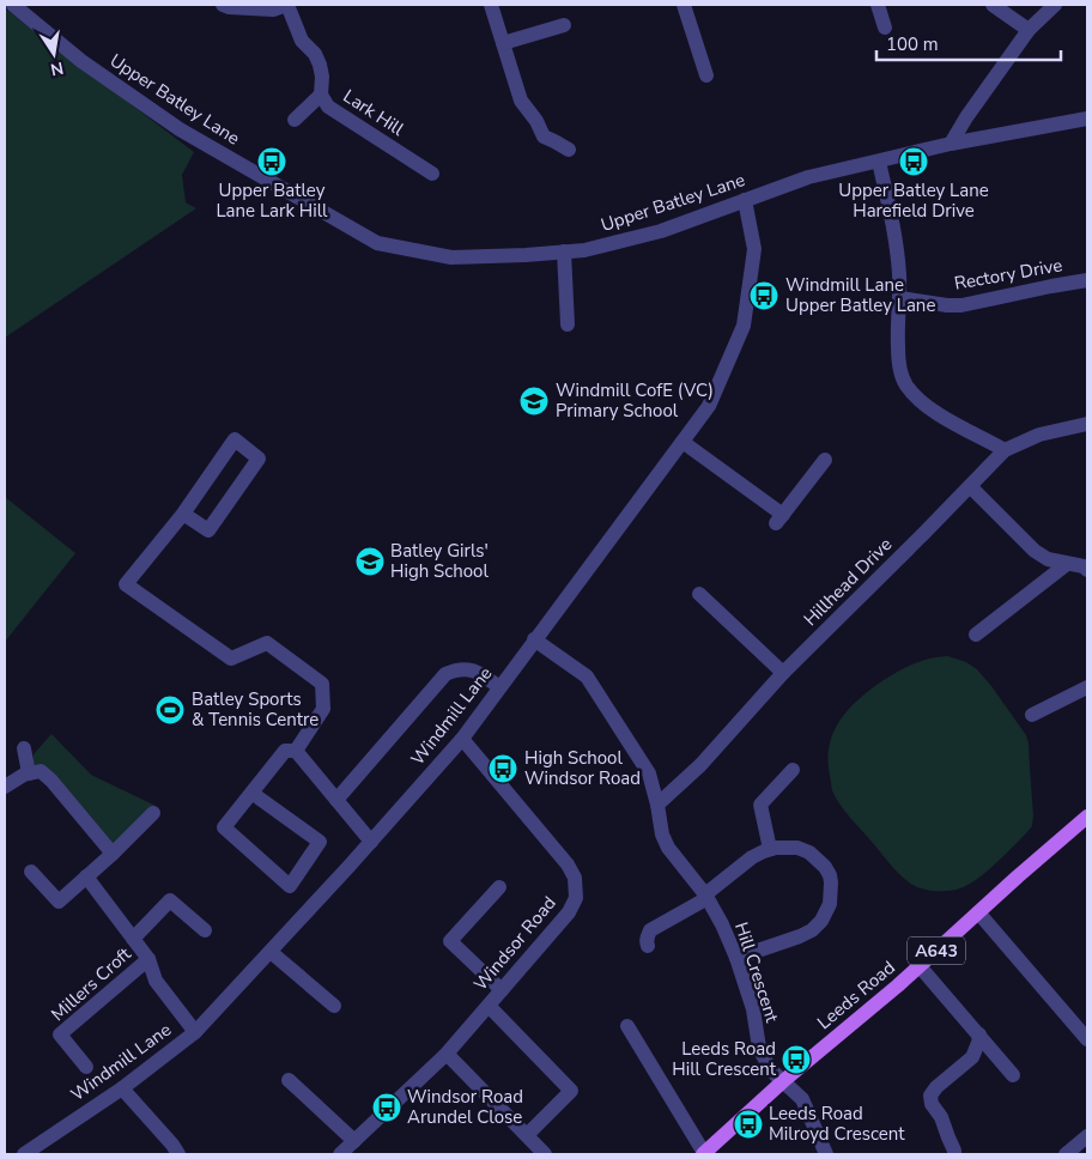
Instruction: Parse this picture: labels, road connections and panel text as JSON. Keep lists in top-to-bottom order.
{
  "streets": {
    "main road": ["A643", "Leeds Road"],
    "street": [
      "Upper Batley Lane",
      "Lark Hill",
      "Rectory Drive",
      "Hillhead Drive",
      "Windmill Lane",
      "Windsor Road",
      "Hill Crescent",
      "Millers Croft"
    ]
  },
  "crossings": [
    ["Upper Batley Lane", "Windmill Lane"],
    ["Hillhead Drive", "Hill Crescent"],
    ["Windmill Lane", "Windsor Road"],
    ["Windmill Lane", "Millers Croft"],
    ["Hill Crescent", "Leeds Road"]
  ],
  "places": {
    "bus stop": [
      "Upper Batley Lane Lark Hill",
      "Upper Batley Lane Harefield Drive",
      "Windmill Lane Upper Batley Lane",
      "High School Windsor Road",
      "Leeds Road Hill Crescent",
      "Windsor Road Arundel Close",
      "Leeds Road Milroyd Crescent"
    ],
    "school or university": ["Windmill CofE (VC) Primary School", "Batley Girls' High School"],
    "sports": ["Batley Sports & Tennis Centre"]
  },
  "scale_bar": "100 m",
  "north": "bottom"
}
